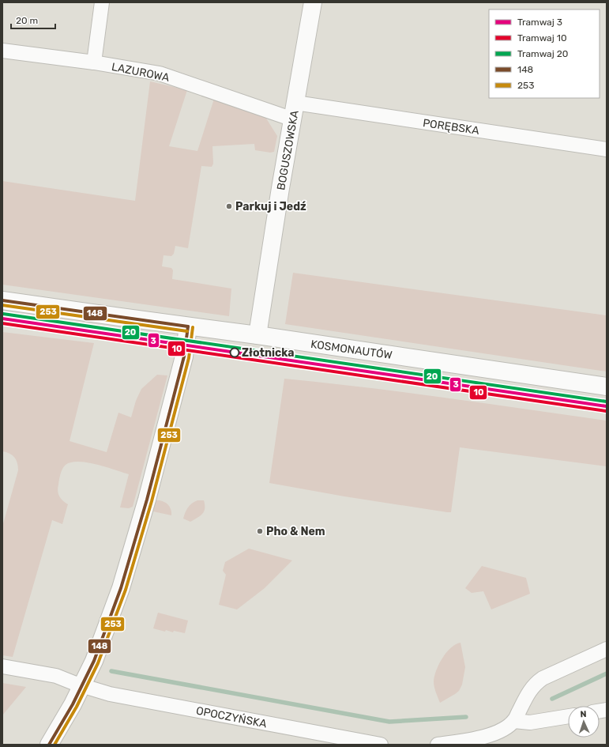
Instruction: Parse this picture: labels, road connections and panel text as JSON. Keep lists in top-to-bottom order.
{
  "streets": {
    "street": [
      "LAZUROWA",
      "PORĘBSKA",
      "BOGUSZOWSKA",
      "KOSMONAUTÓW",
      "OPOCZYŃSKA"
    ]
  },
  "crossings": [
    ["LAZUROWA", "PORĘBSKA"],
    ["LAZUROWA", "BOGUSZOWSKA"],
    ["PORĘBSKA", "BOGUSZOWSKA"],
    ["BOGUSZOWSKA", "KOSMONAUTÓW"]
  ],
  "places": ["Parkuj i Jedź", "Złotnicka", "Pho & Nem"],
  "lines": [
    "transit line 148",
    "transit line 253",
    "tram line 20",
    "tram line 3",
    "tram line 10"
  ],
  "legend": [
    "Tramwaj 3",
    "Tramwaj 10",
    "Tramwaj 20",
    "148",
    "253"
  ],
  "scale_bar": "20 m",
  "north": "top"
}
